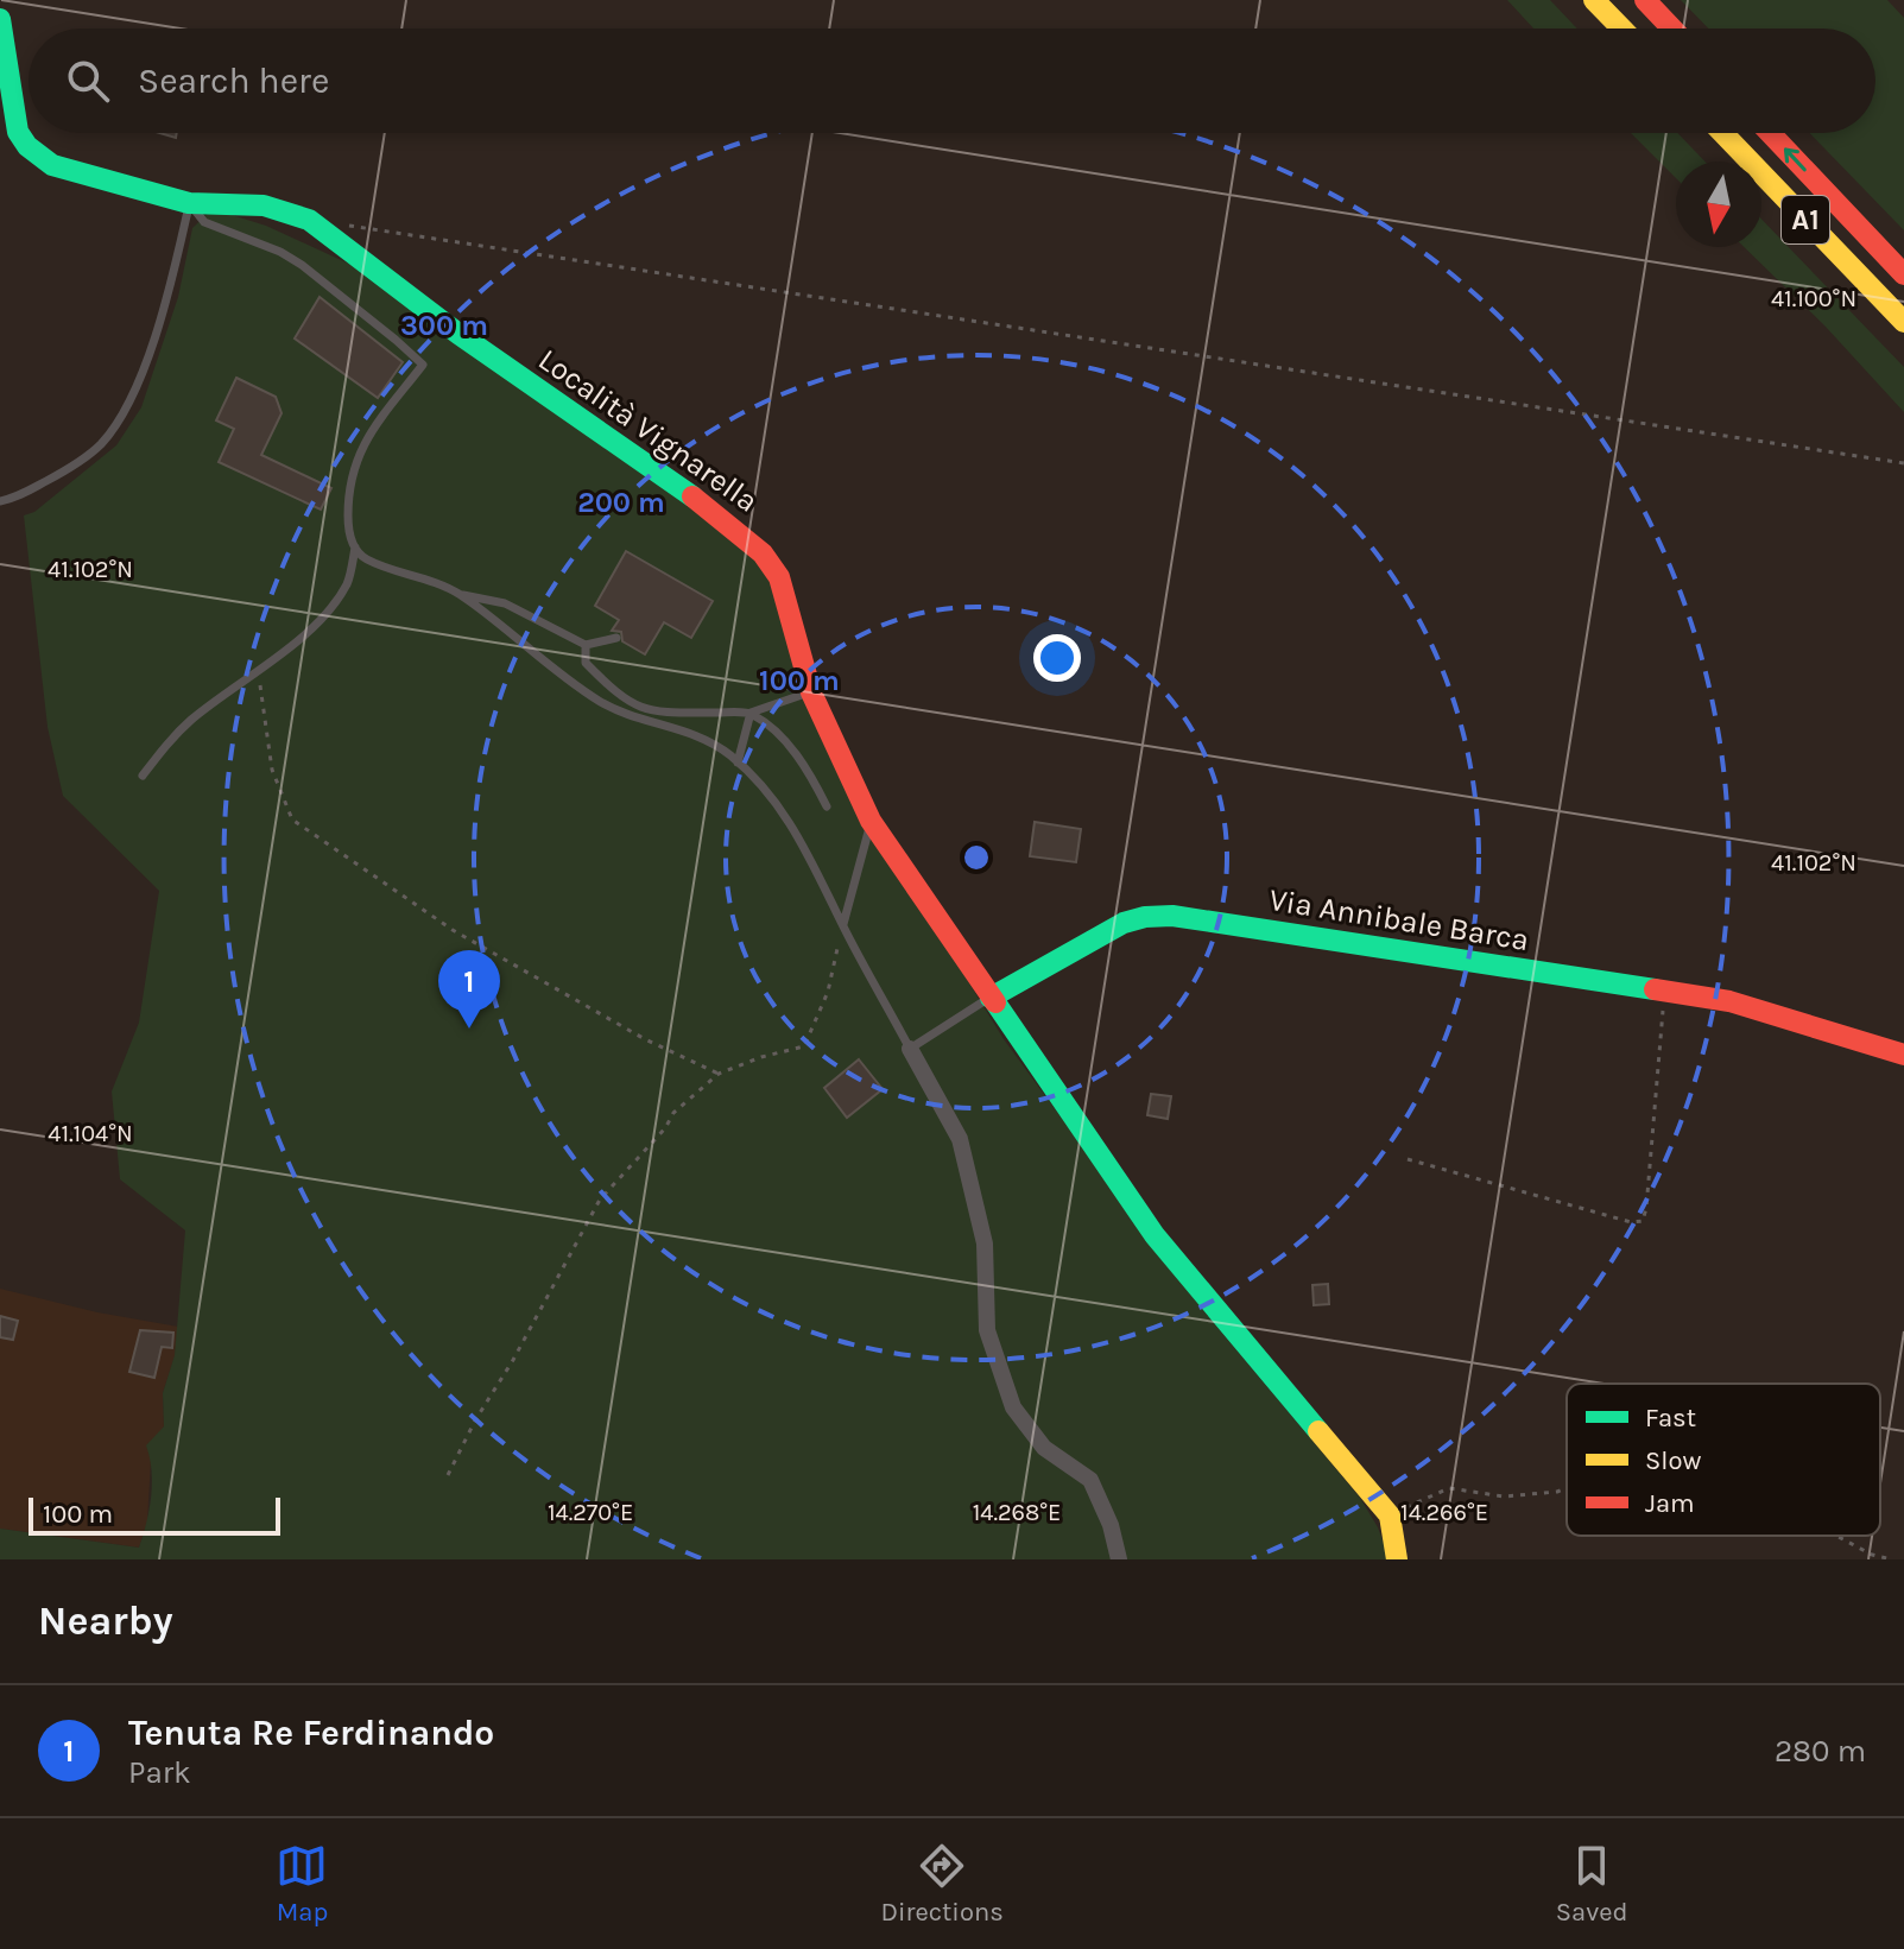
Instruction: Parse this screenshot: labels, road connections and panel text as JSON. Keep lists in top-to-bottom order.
{
  "streets": {
    "main road": ["A1", "Località Vignarella", "Via Annibale Barca"]
  },
  "crossings": [
    ["Località Vignarella", "Via Annibale Barca"]
  ],
  "legend": ["Fast", "Slow", "Jam"],
  "scale_bar": "100 m",
  "north": "bottom",
  "page": {
    "search": "Search here",
    "pins": "1",
    "scale": "100 m",
    "heading": "Nearby",
    "list": [
      {
        "mark": "1",
        "name": "Tenuta Re Ferdinando",
        "note": "Park",
        "value": "280 m"
      }
    ],
    "nav": ["Map", "Directions", "Saved"]
  },
  "coordinates": [
    "41.100°N",
    "41.102°N",
    "41.104°N",
    "14.270°E",
    "14.268°E",
    "14.266°E"
  ],
  "rings": ["300 m", "200 m", "100 m"]
}
